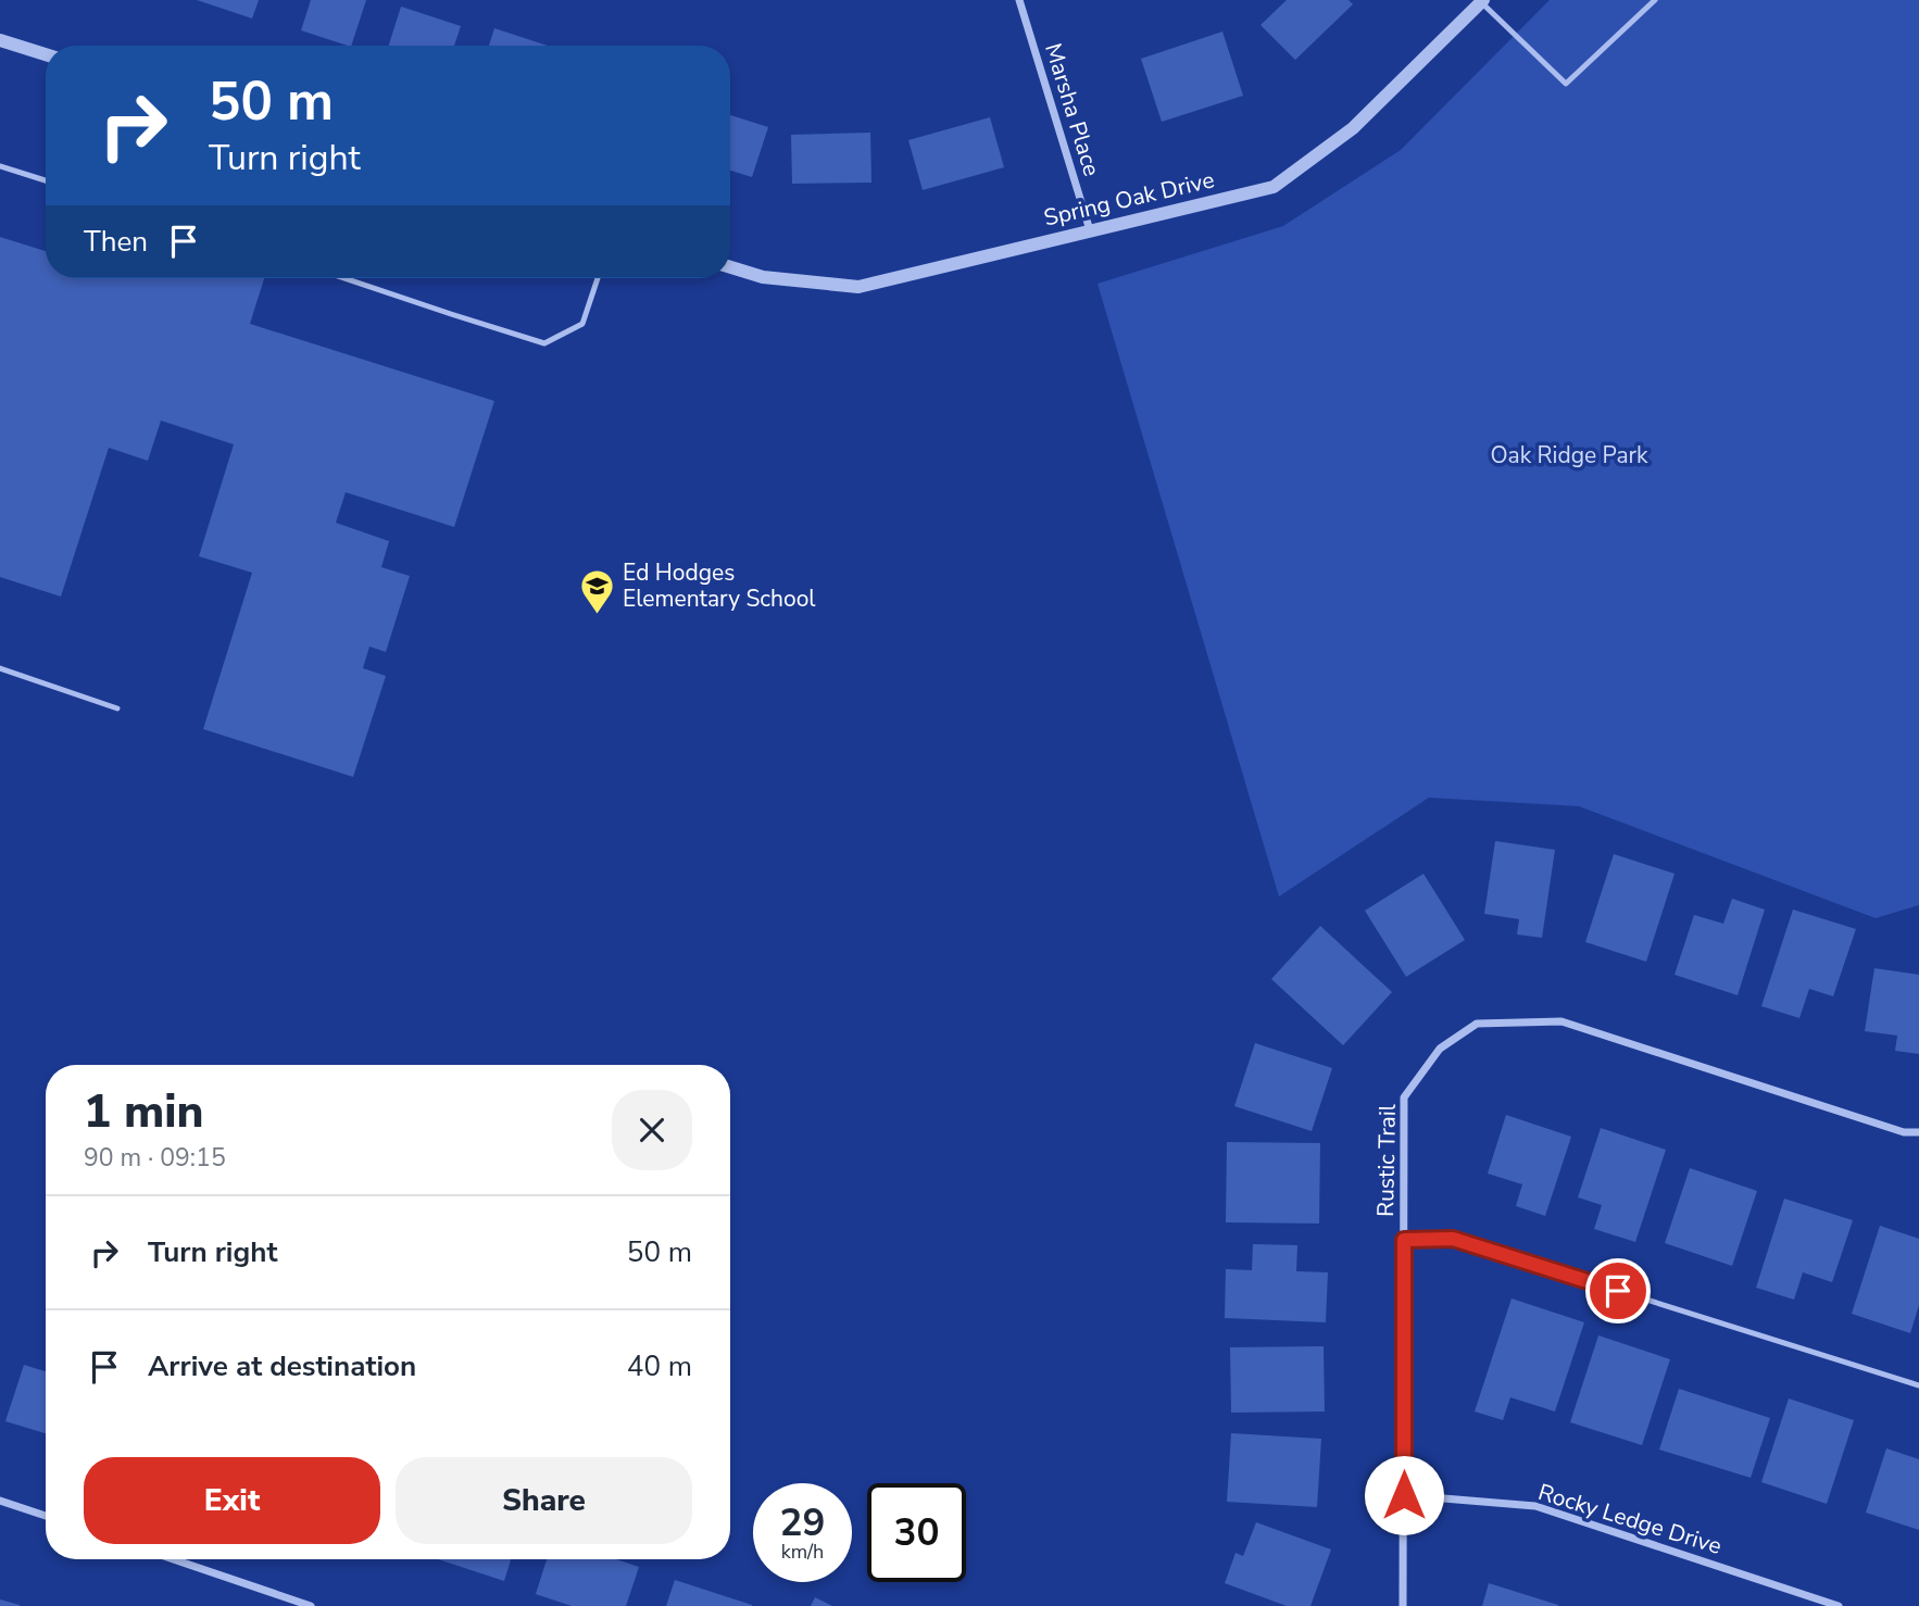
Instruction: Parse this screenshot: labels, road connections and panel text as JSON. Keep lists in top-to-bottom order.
{
  "streets": {
    "street": [
      "Marsha Place",
      "Spring Oak Drive",
      "Rustic Trail",
      "Rocky Ledge Drive"
    ]
  },
  "crossings": [
    ["Marsha Place", "Spring Oak Drive"],
    ["Rustic Trail", "Rocky Ledge Drive"]
  ],
  "parks": ["Oak Ridge Park"],
  "places": {
    "school or university": ["Ed Hodges Elementary School"]
  },
  "page": {
    "turn": ["50 m", "Turn right"],
    "then": "Then",
    "heading": ["1 min", "90 m · 09:15"],
    "list": [
      {
        "name": "Turn right",
        "value": "50 m"
      },
      {
        "name": "Arrive at destination",
        "value": "40 m"
      }
    ],
    "buttons": ["Exit", "Share"],
    "speed": "29 km/h",
    "limit": "30"
  }
}
